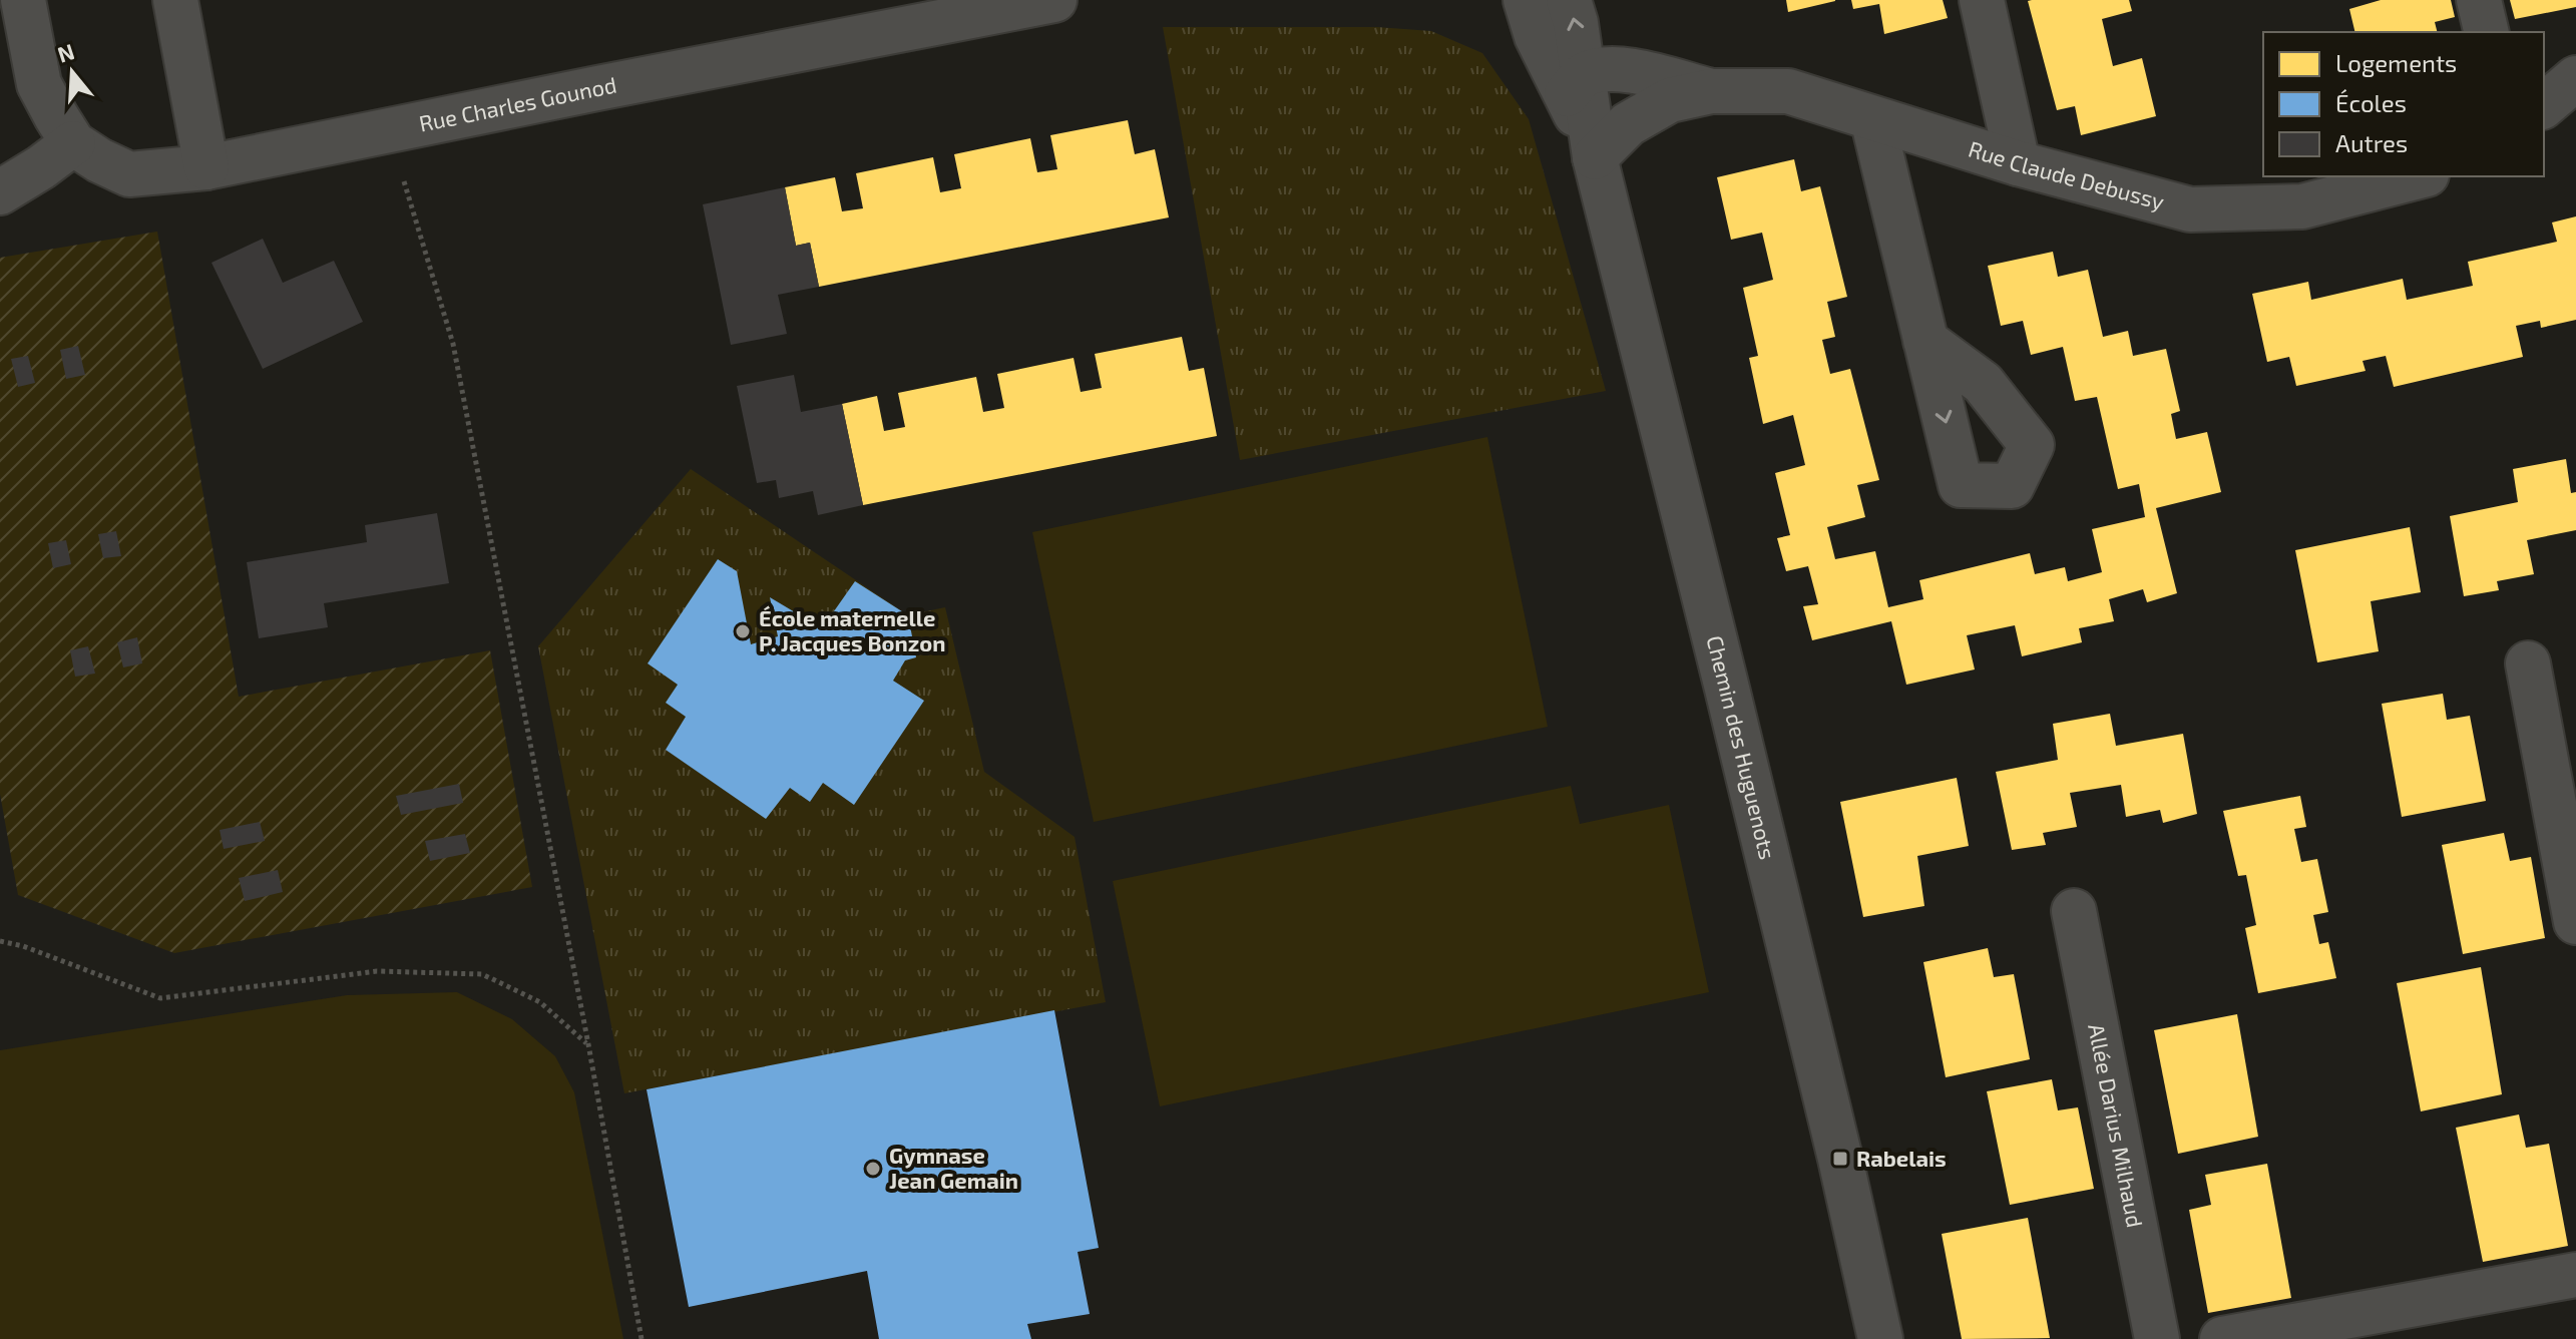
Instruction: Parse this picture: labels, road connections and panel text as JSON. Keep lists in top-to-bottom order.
{
  "streets": {
    "street": [
      "Rue Charles Gounod",
      "Rue Claude Debussy",
      "Chemin des Huguenots",
      "Allée Darius Milhaud"
    ]
  },
  "crossings": [
    ["Rue Claude Debussy", "Chemin des Huguenots"]
  ],
  "places": {
    "other": ["École maternelle P. Jacques Bonzon", "Gymnase Jean Gemain"],
    "transit": ["Rabelais"]
  },
  "legend": ["Logements", "Écoles", "Autres"],
  "north": "top"
}
